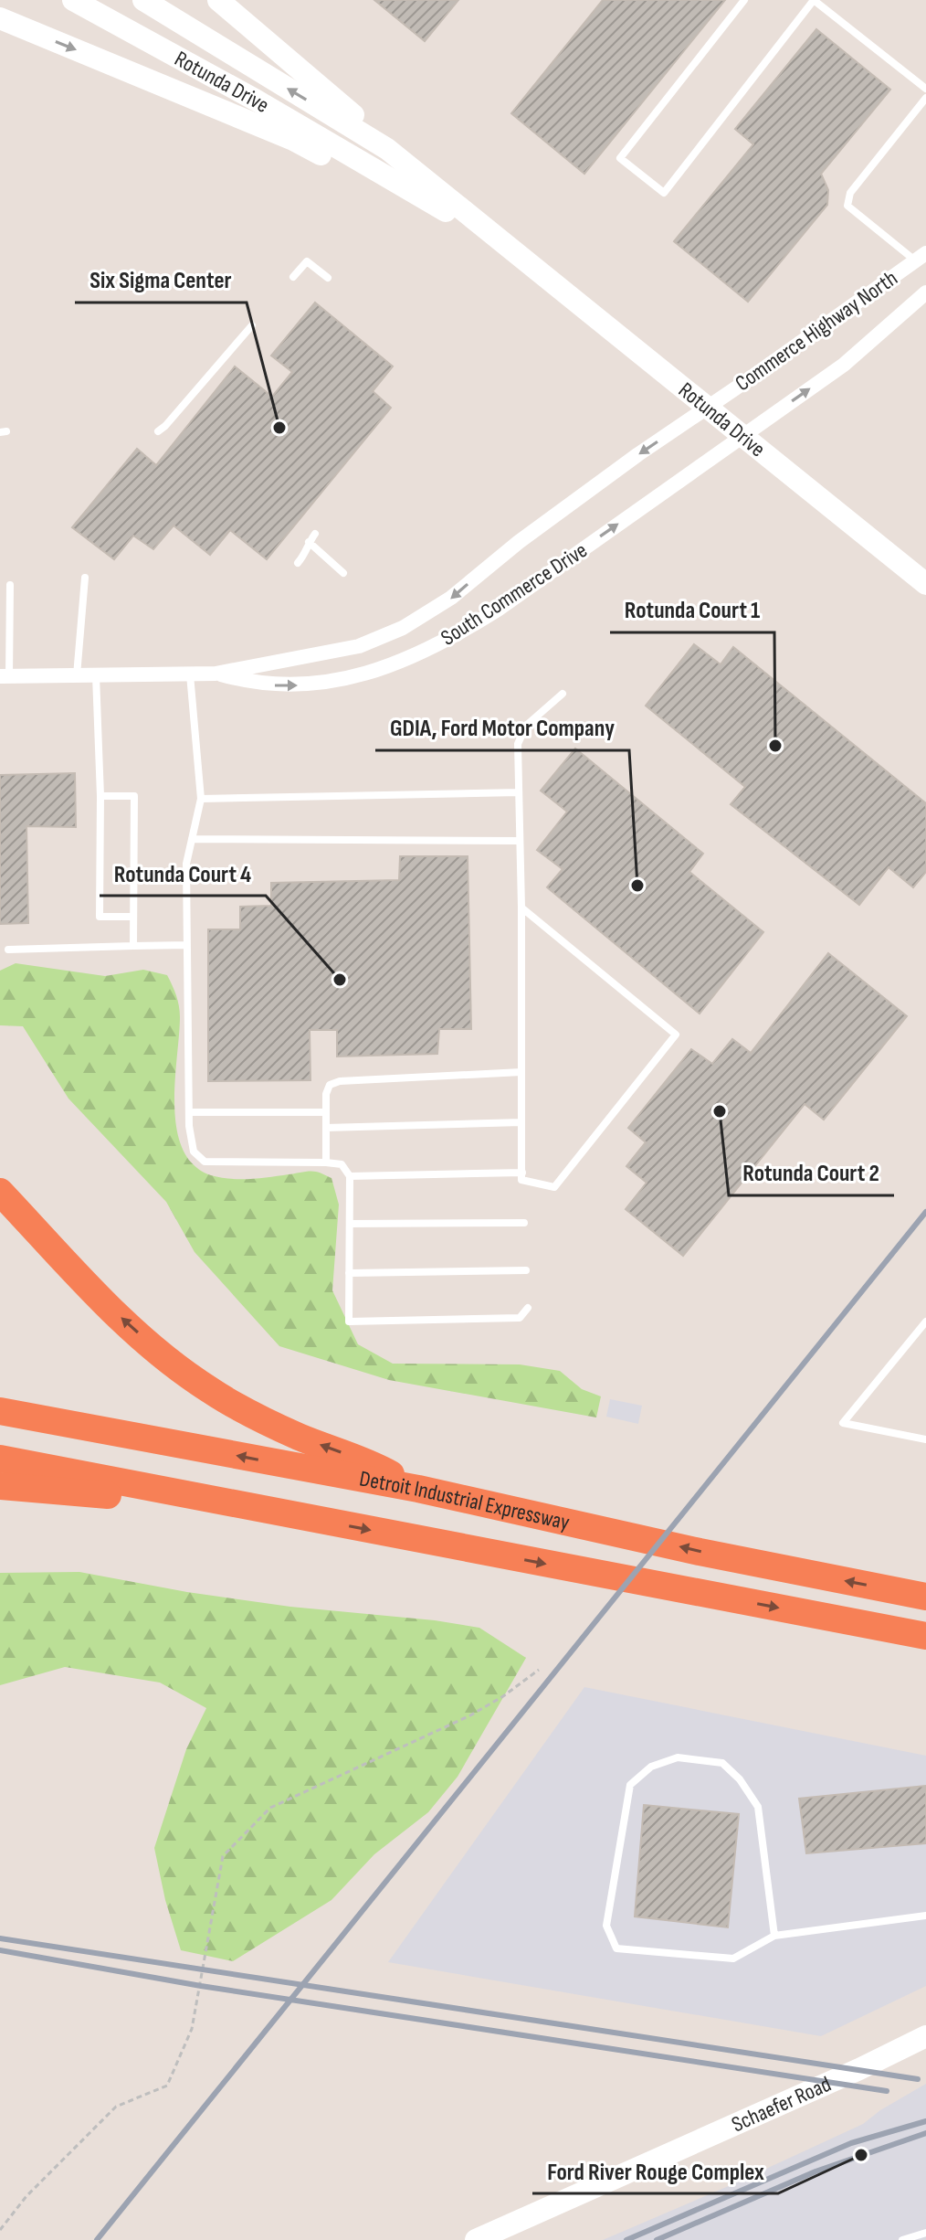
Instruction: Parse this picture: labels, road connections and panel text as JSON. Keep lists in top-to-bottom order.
{
  "streets": {
    "highway": ["Detroit Industrial Expressway"],
    "main road": ["Rotunda Drive", "Schaefer Road"],
    "street": ["Commerce Highway North", "South Commerce Drive"]
  },
  "crossings": [
    ["Rotunda Drive", "Commerce Highway North"],
    ["Rotunda Drive", "South Commerce Drive"],
    ["Commerce Highway North", "South Commerce Drive"]
  ],
  "places": [
    "Six Sigma Center",
    "Rotunda Court 1",
    "GDIA, Ford Motor Company",
    "Rotunda Court 4",
    "Rotunda Court 2",
    "Ford River Rouge Complex"
  ]
}
